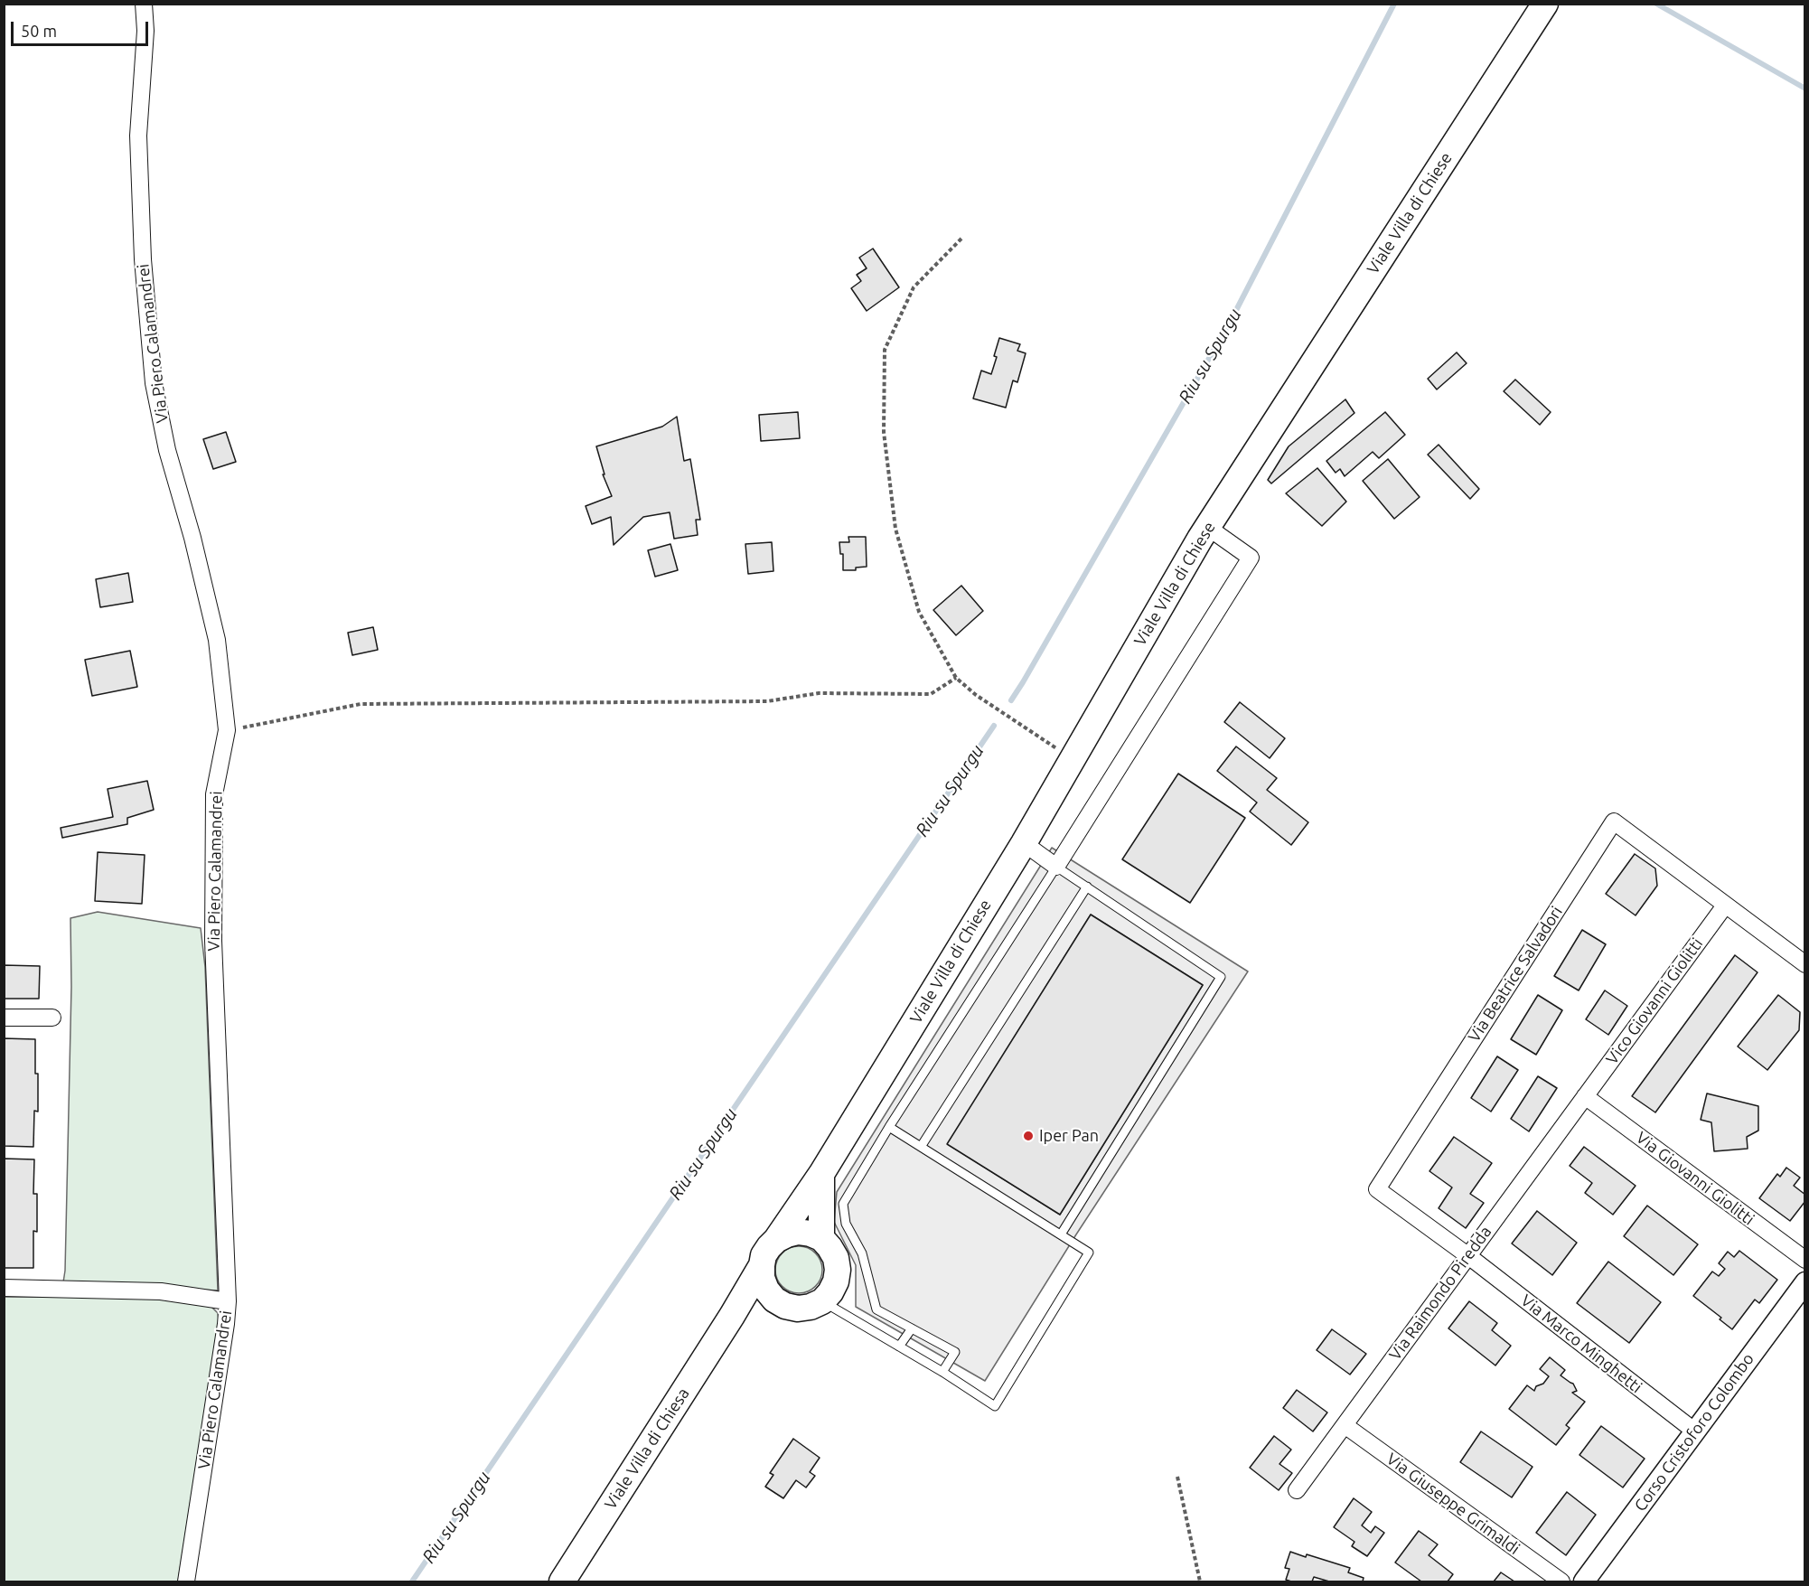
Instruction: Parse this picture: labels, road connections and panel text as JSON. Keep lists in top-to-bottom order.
{
  "streets": {
    "main road": ["Viale Villa di Chiese", "Viale Villa di Chiesa"],
    "street": [
      "Via Piero Calamandrei",
      "Via Beatrice Salvadori",
      "Vico Giovanni Giolitti",
      "Via Giovanni Giolitti",
      "Via Raimondo Piredda",
      "Via Marco Minghetti",
      "Corso Cristoforo Colombo",
      "Via Giuseppe Grimaldi"
    ]
  },
  "crossings": [
    ["Viale Villa di Chiese", "Viale Villa di Chiesa"],
    ["Via Beatrice Salvadori", "Vico Giovanni Giolitti"],
    ["Via Beatrice Salvadori", "Via Raimondo Piredda"],
    ["Via Beatrice Salvadori", "Via Marco Minghetti"],
    ["Vico Giovanni Giolitti", "Via Giovanni Giolitti"],
    ["Vico Giovanni Giolitti", "Via Raimondo Piredda"],
    ["Via Giovanni Giolitti", "Via Raimondo Piredda"],
    ["Via Raimondo Piredda", "Via Marco Minghetti"],
    ["Via Raimondo Piredda", "Via Giuseppe Grimaldi"],
    ["Via Marco Minghetti", "Corso Cristoforo Colombo"]
  ],
  "water": ["Riu su Spurgu"],
  "places": ["Iper Pan"],
  "scale_bar": "50 m"
}
